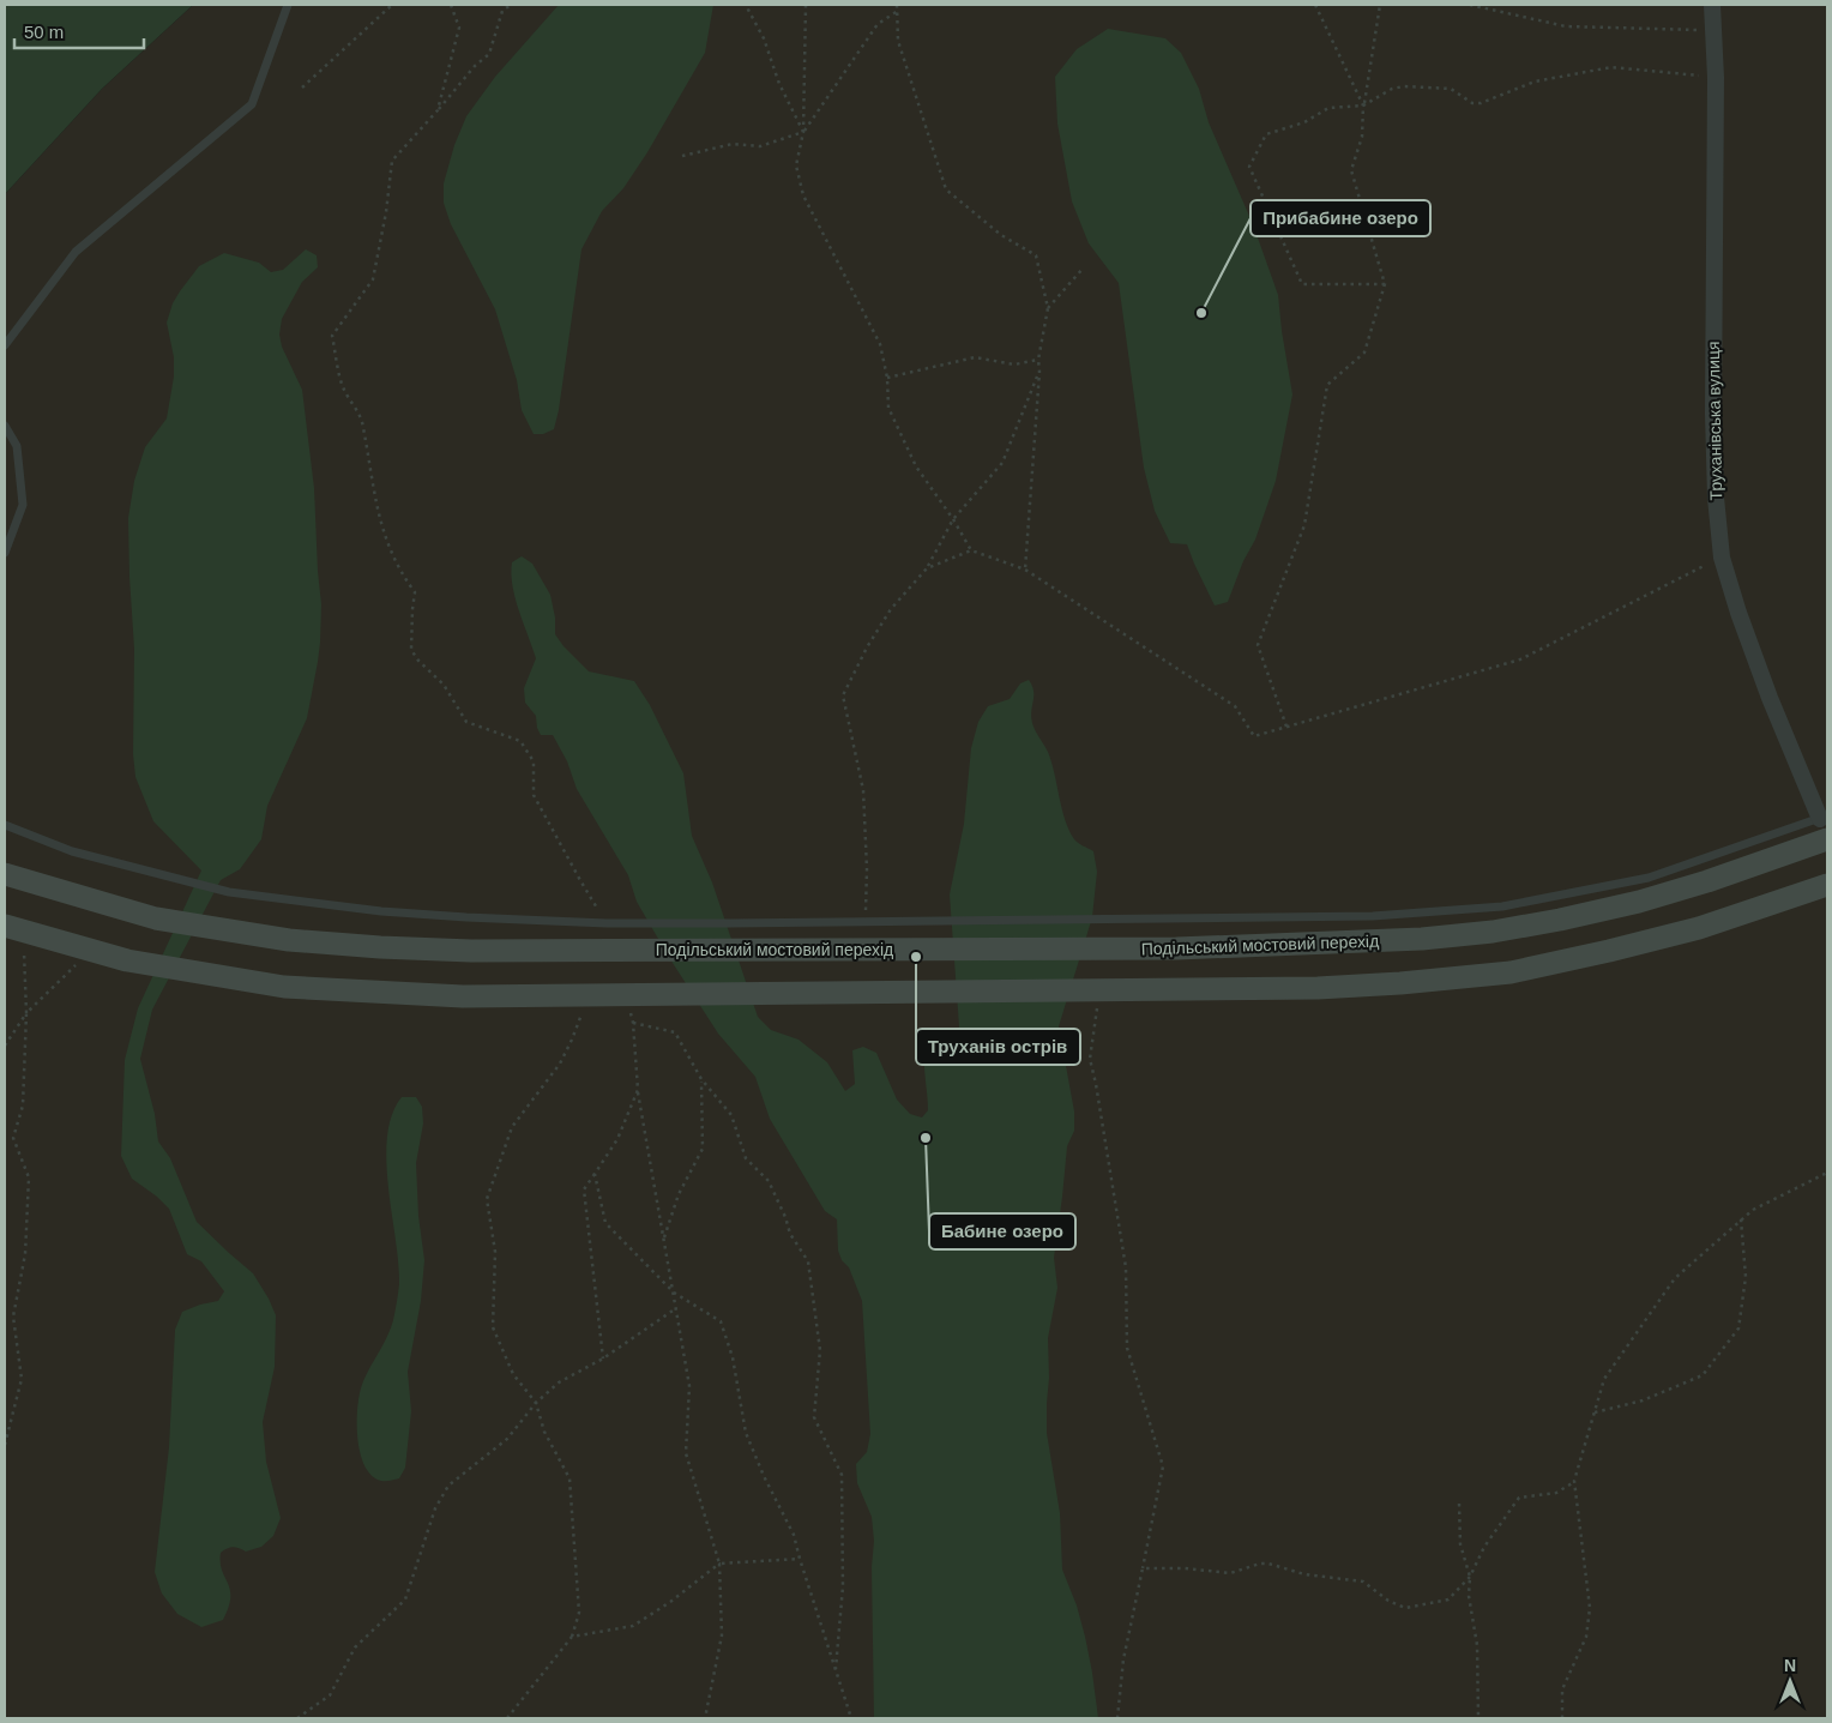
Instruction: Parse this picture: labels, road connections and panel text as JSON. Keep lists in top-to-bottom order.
{
  "streets": {
    "main road": ["Подільський мостовий перехід"],
    "street": ["Труханівська вулиця"]
  },
  "crossings": [
    ["Труханівська вулиця", "Подільський мостовий перехід"]
  ],
  "places": ["Прибабине озеро", "Труханів острів", "Бабине озеро"],
  "scale_bar": "50 m",
  "north": "top"
}
